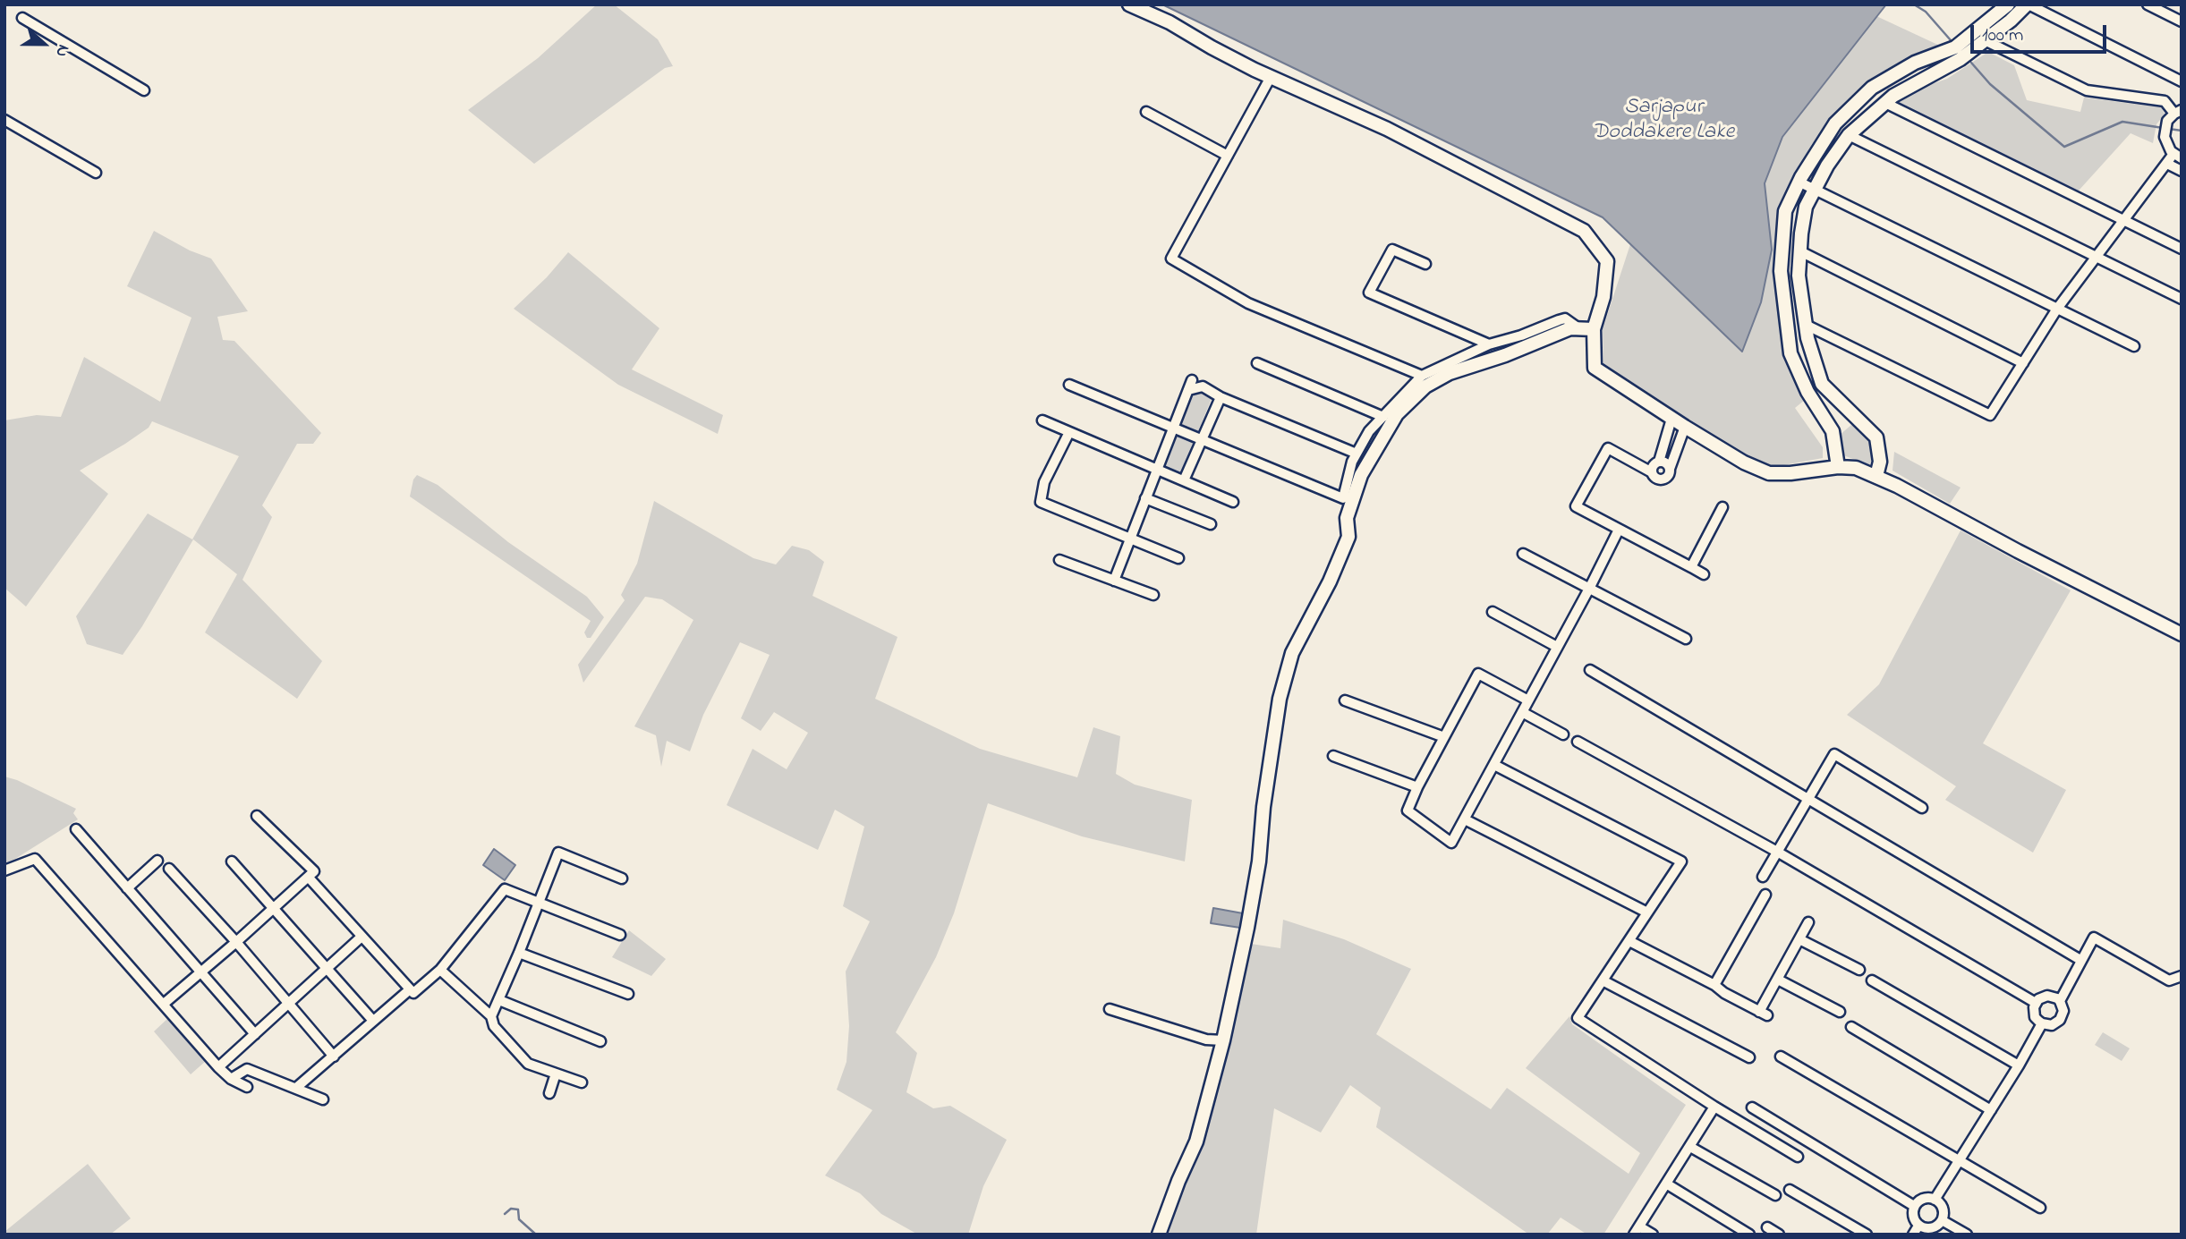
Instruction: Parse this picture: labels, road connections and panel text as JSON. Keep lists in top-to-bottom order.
{
  "water": ["Sarjapur Doddakere Lake"],
  "scale_bar": "100 m",
  "north": "right"
}
